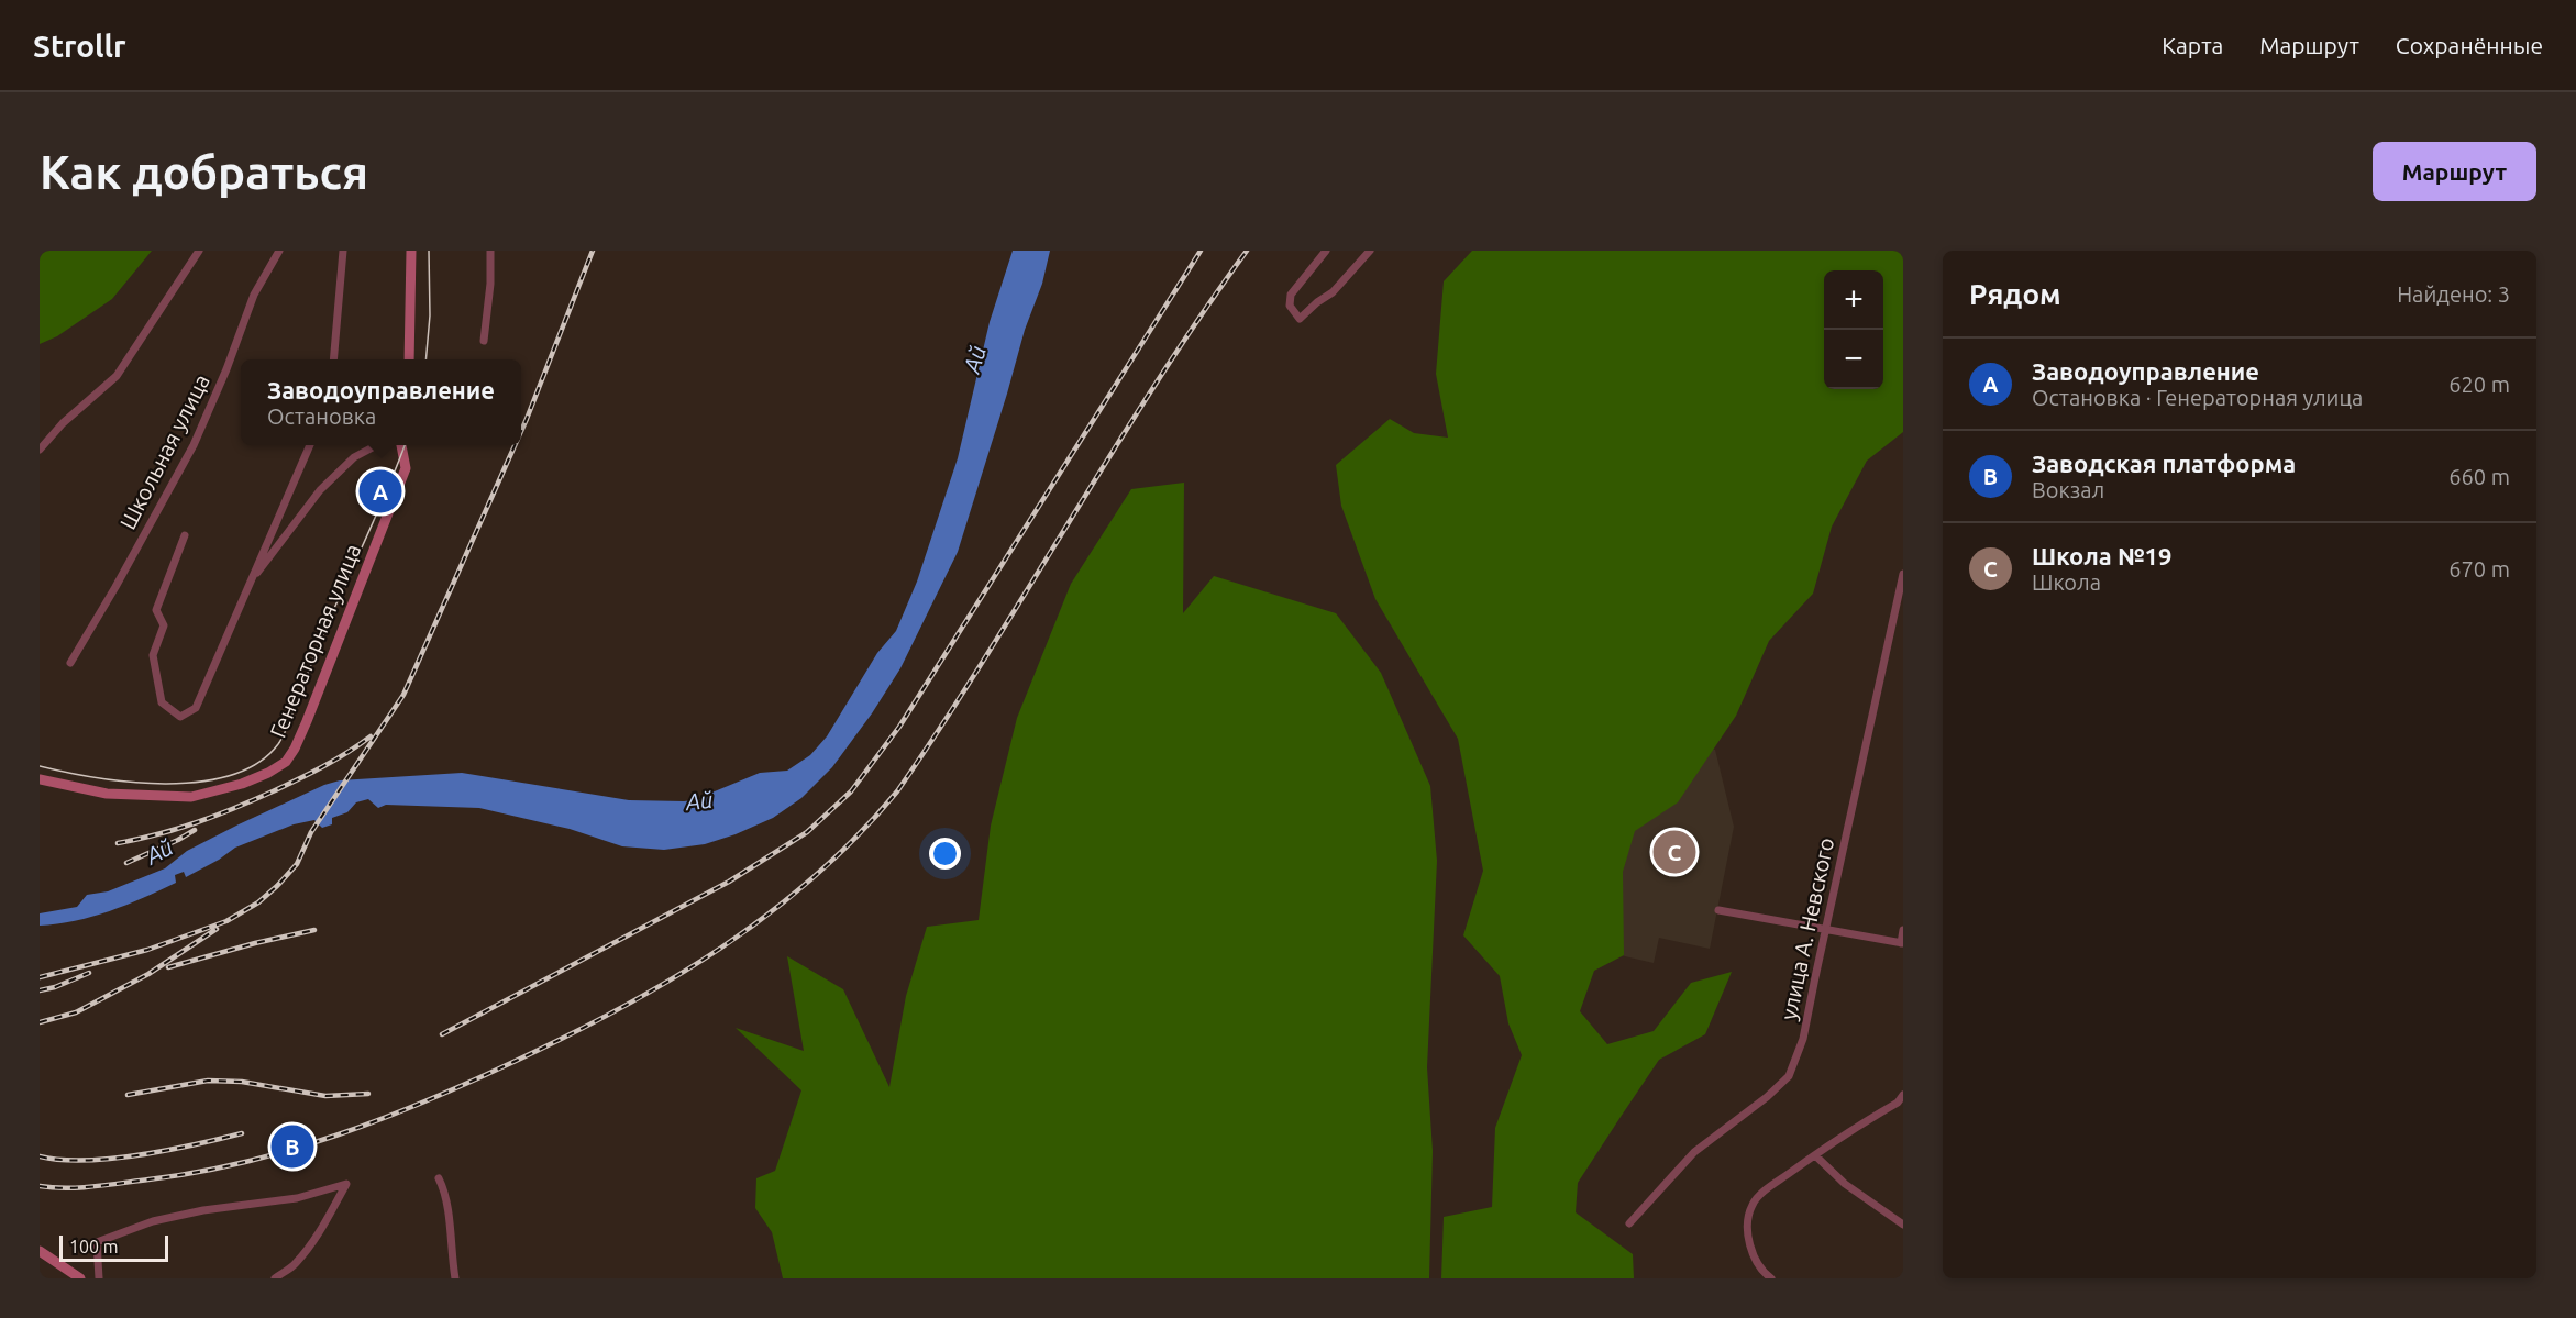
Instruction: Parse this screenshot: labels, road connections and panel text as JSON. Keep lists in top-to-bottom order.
{
  "streets": {
    "main road": ["Генераторная улица"],
    "street": ["Школьная улица", "улица А. Невского"]
  },
  "water": ["Ай"],
  "scale_bar": "100 m",
  "page": {
    "header": "Strollr",
    "nav": ["Карта", "Маршрут", "Сохранённые"],
    "buttons": "Маршрут",
    "title": "Как добраться",
    "heading": ["Рядом", "Найдено: 3"],
    "map_buttons": ["+", "−"],
    "list": [
      {
        "mark": "A",
        "name": "Заводоуправление",
        "note": "Остановка · Генераторная улица",
        "value": "620 m"
      },
      {
        "mark": "B",
        "name": "Заводская платформа",
        "note": "Вокзал",
        "value": "660 m"
      },
      {
        "mark": "C",
        "name": "Школа №19",
        "note": "Школа",
        "value": "670 m"
      }
    ],
    "popup": ["Заводоуправление", "Остановка"],
    "pins": ["A", "C", "B"],
    "scale": "100 m"
  }
}
